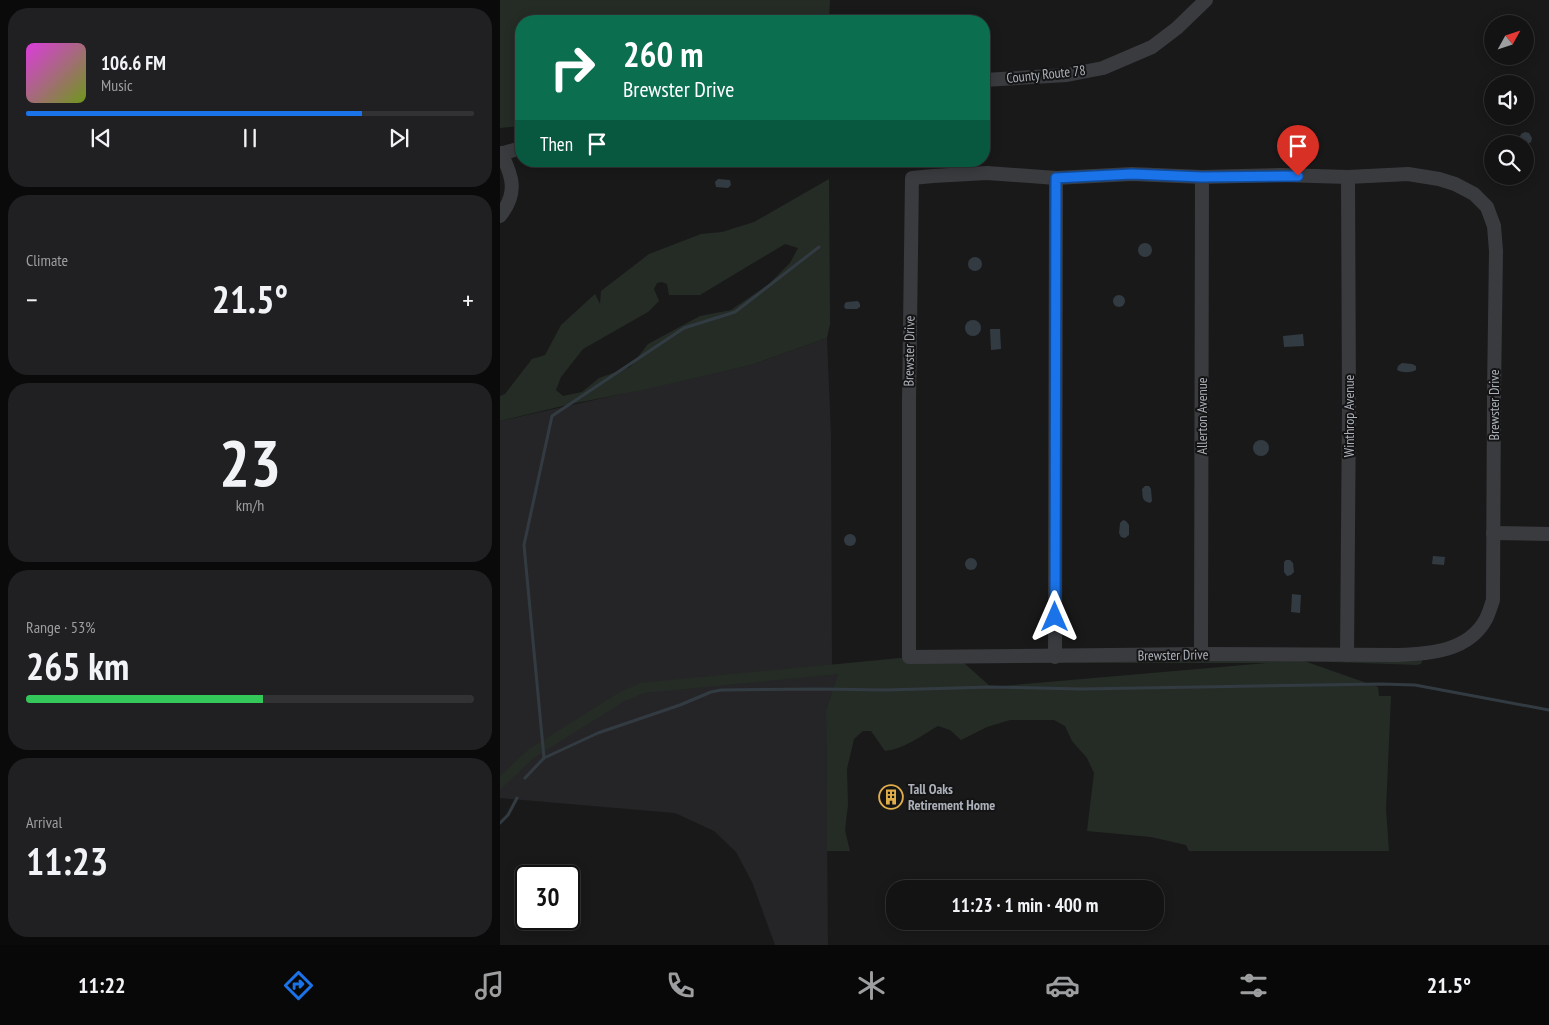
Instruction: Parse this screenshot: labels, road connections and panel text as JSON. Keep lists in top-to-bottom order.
{
  "streets": {
    "street": [
      "County Route 78",
      "Brewster Drive",
      "Allerton Avenue",
      "Winthrop Avenue"
    ]
  },
  "crossings": [
    ["Brewster Drive", "Allerton Avenue"],
    ["Brewster Drive", "Winthrop Avenue"]
  ],
  "places": {
    "building": ["Tall Oaks Retirement Home"]
  },
  "north": "top right",
  "page": {
    "turn": ["260 m", "Brewster Drive"],
    "song": ["106.6 FM", "Music"],
    "then": "Then",
    "tile": [
      "Climate",
      ["23", "km/h"],
      ["Range · 53%", "265 km"],
      ["Arrival", "11:23"]
    ],
    "heat": ["−", "21.5°", "+"],
    "limit": "30",
    "trip": "11:23 · 1 min · 400 m",
    "tabs": ["11:22", "21.5°"]
  }
}
